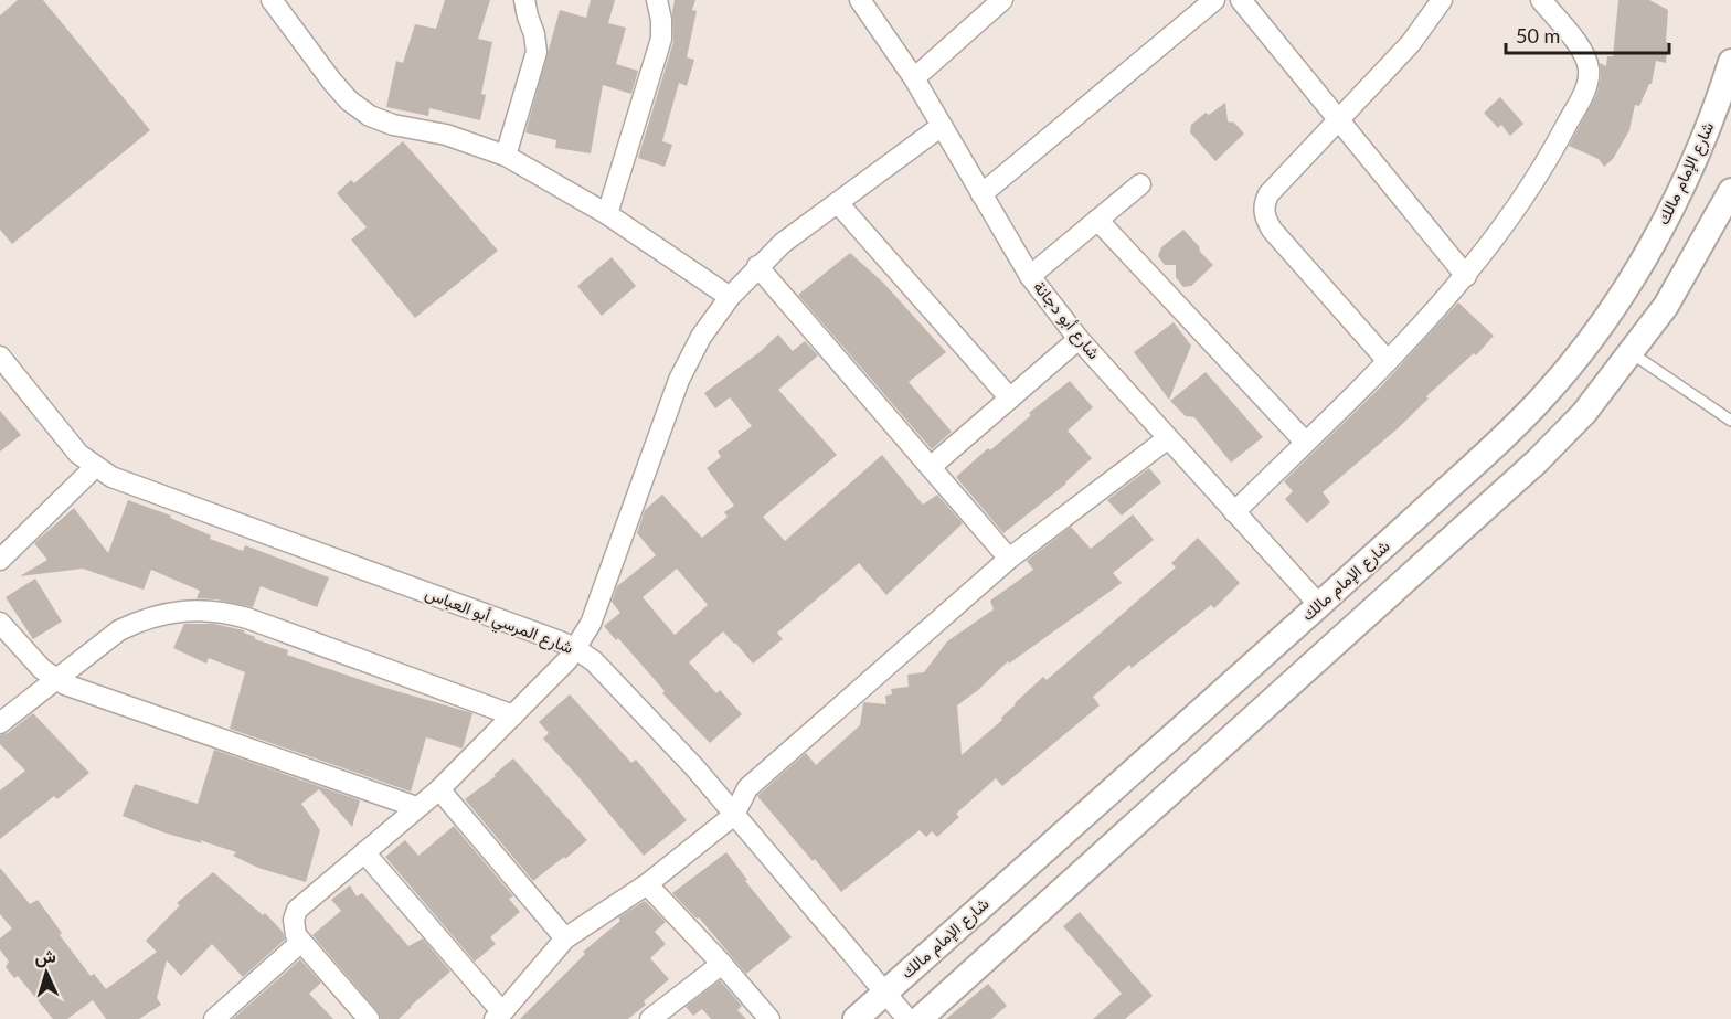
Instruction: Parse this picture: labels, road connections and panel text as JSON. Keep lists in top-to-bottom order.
{
  "streets": {
    "street": ["شارع الإمام مالك", "شارع أبو دجانة", "شارع المرسي أبو العباس"]
  },
  "crossings": [
    ["شارع الإمام مالك", "شارع أبو دجانة"],
    ["شارع الإمام مالك", "شارع المرسي أبو العباس"]
  ],
  "scale_bar": "50 m",
  "north": "top"
}
